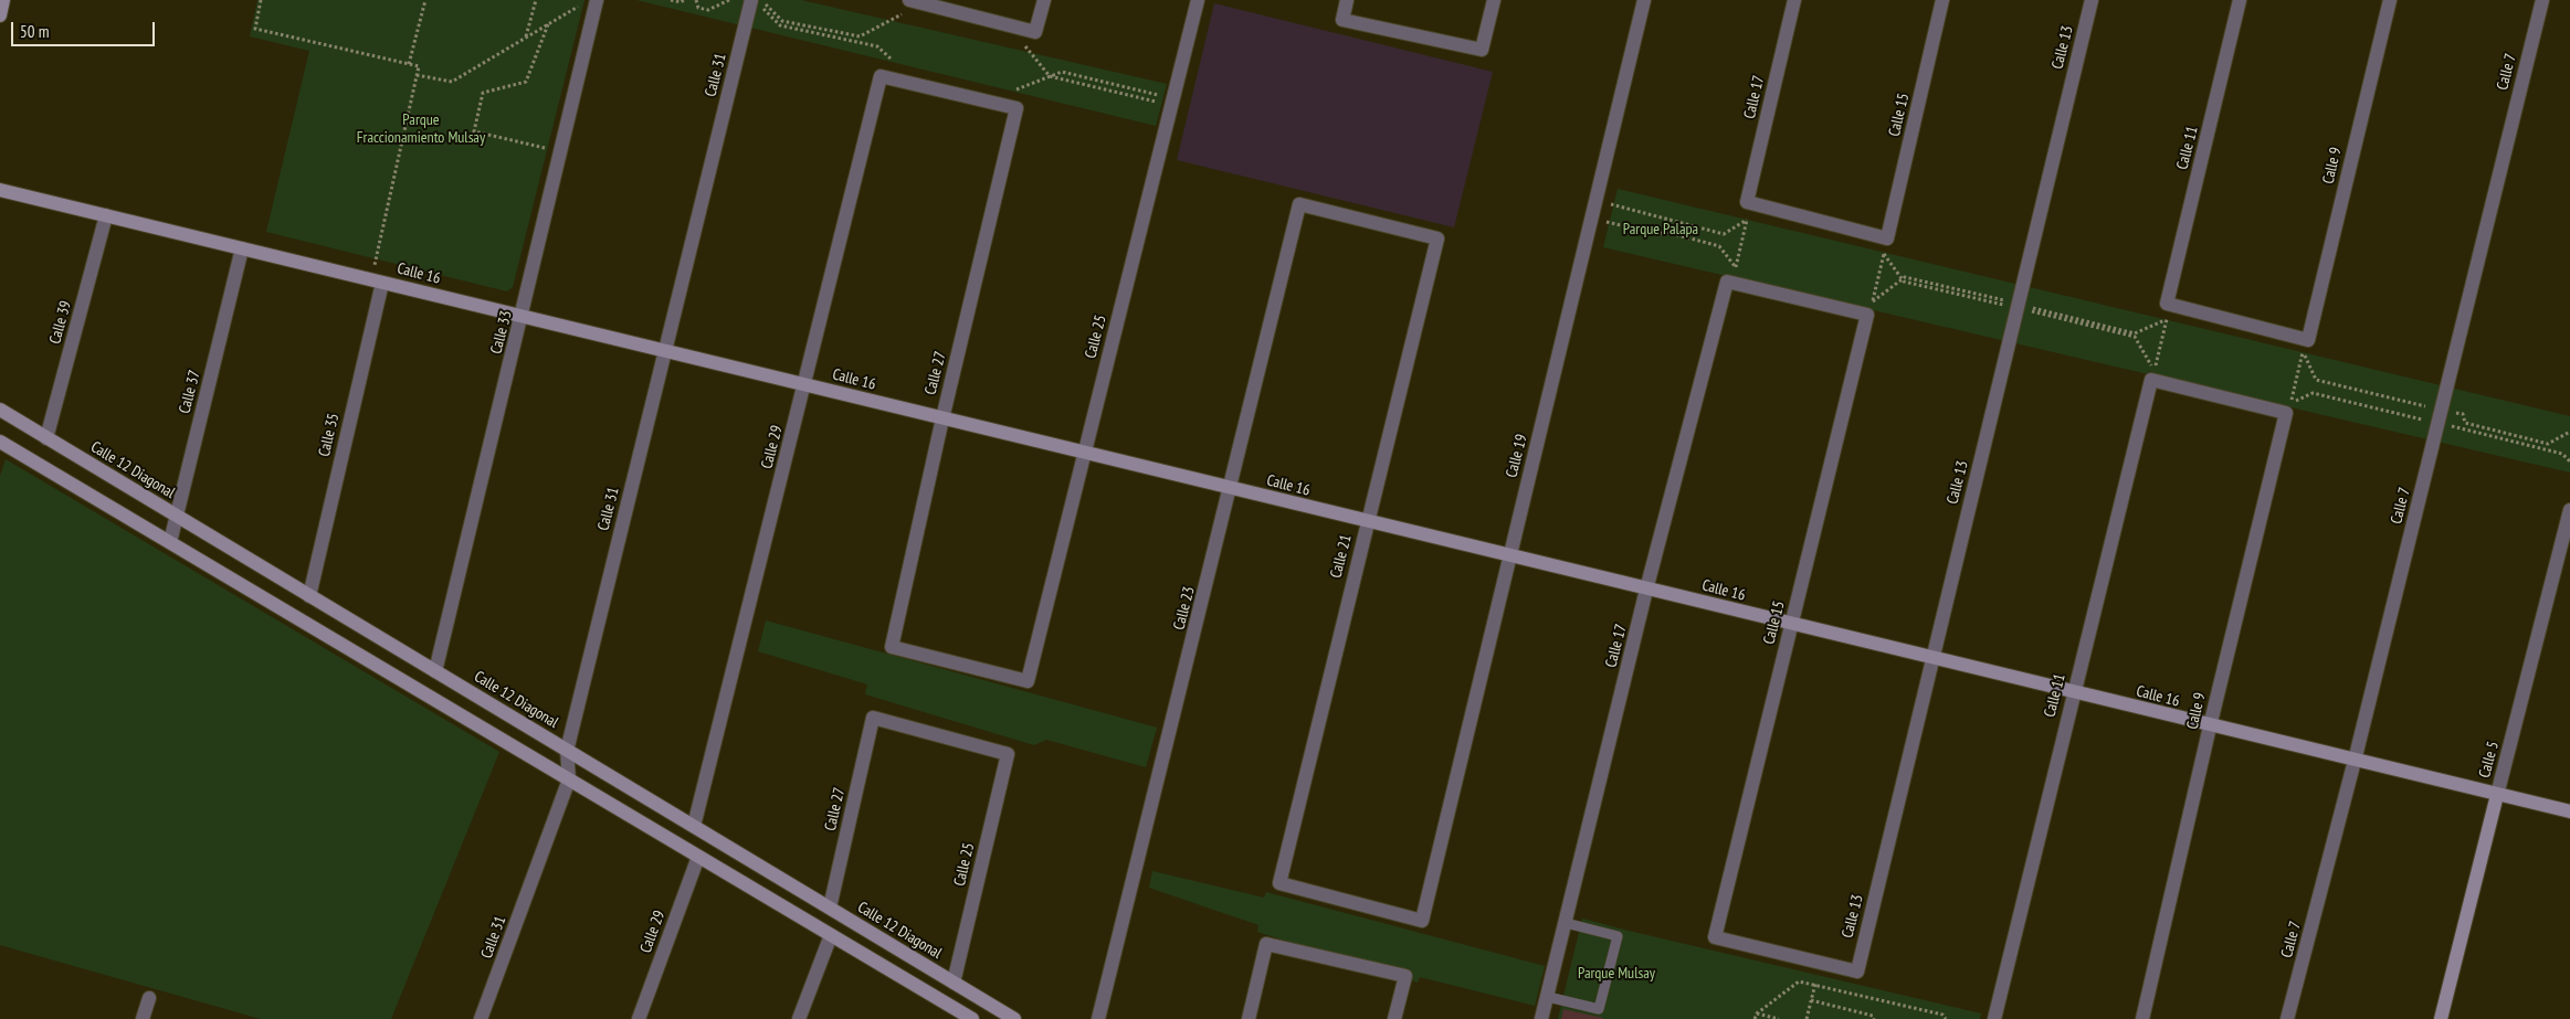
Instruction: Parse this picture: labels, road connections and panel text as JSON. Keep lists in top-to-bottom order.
{
  "streets": {
    "street": [
      "Calle 13",
      "Calle 7",
      "Calle 31",
      "Calle 17",
      "Calle 15",
      "Calle 11",
      "Calle 9",
      "Calle 16",
      "Calle 39",
      "Calle 33",
      "Calle 25",
      "Calle 27",
      "Calle 37",
      "Calle 35",
      "Calle 29",
      "Calle 19",
      "Calle 12 Diagonal",
      "Calle 21",
      "Calle 23",
      "Calle 5"
    ]
  },
  "crossings": [
    ["Calle 13", "Calle 15"],
    ["Calle 13", "Calle 16"],
    ["Calle 7", "Calle 16"],
    ["Calle 31", "Calle 16"],
    ["Calle 31", "Calle 12 Diagonal"],
    ["Calle 17", "Calle 15"],
    ["Calle 17", "Calle 16"],
    ["Calle 15", "Calle 16"],
    ["Calle 11", "Calle 9"],
    ["Calle 11", "Calle 16"],
    ["Calle 9", "Calle 16"],
    ["Calle 16", "Calle 39"],
    ["Calle 16", "Calle 33"],
    ["Calle 16", "Calle 25"],
    ["Calle 16", "Calle 27"],
    ["Calle 16", "Calle 37"],
    ["Calle 16", "Calle 35"],
    ["Calle 16", "Calle 29"],
    ["Calle 16", "Calle 19"],
    ["Calle 16", "Calle 21"],
    ["Calle 16", "Calle 23"],
    ["Calle 16", "Calle 5"],
    ["Calle 39", "Calle 12 Diagonal"],
    ["Calle 33", "Calle 12 Diagonal"],
    ["Calle 25", "Calle 27"],
    ["Calle 25", "Calle 12 Diagonal"],
    ["Calle 27", "Calle 29"],
    ["Calle 27", "Calle 12 Diagonal"],
    ["Calle 37", "Calle 12 Diagonal"],
    ["Calle 35", "Calle 12 Diagonal"],
    ["Calle 29", "Calle 12 Diagonal"],
    ["Calle 19", "Calle 21"],
    ["Calle 21", "Calle 23"]
  ],
  "parks": ["Parque Fraccionamiento Mulsay", "Parque Palapa", "Parque Mulsay"],
  "scale_bar": "50 m"
}
